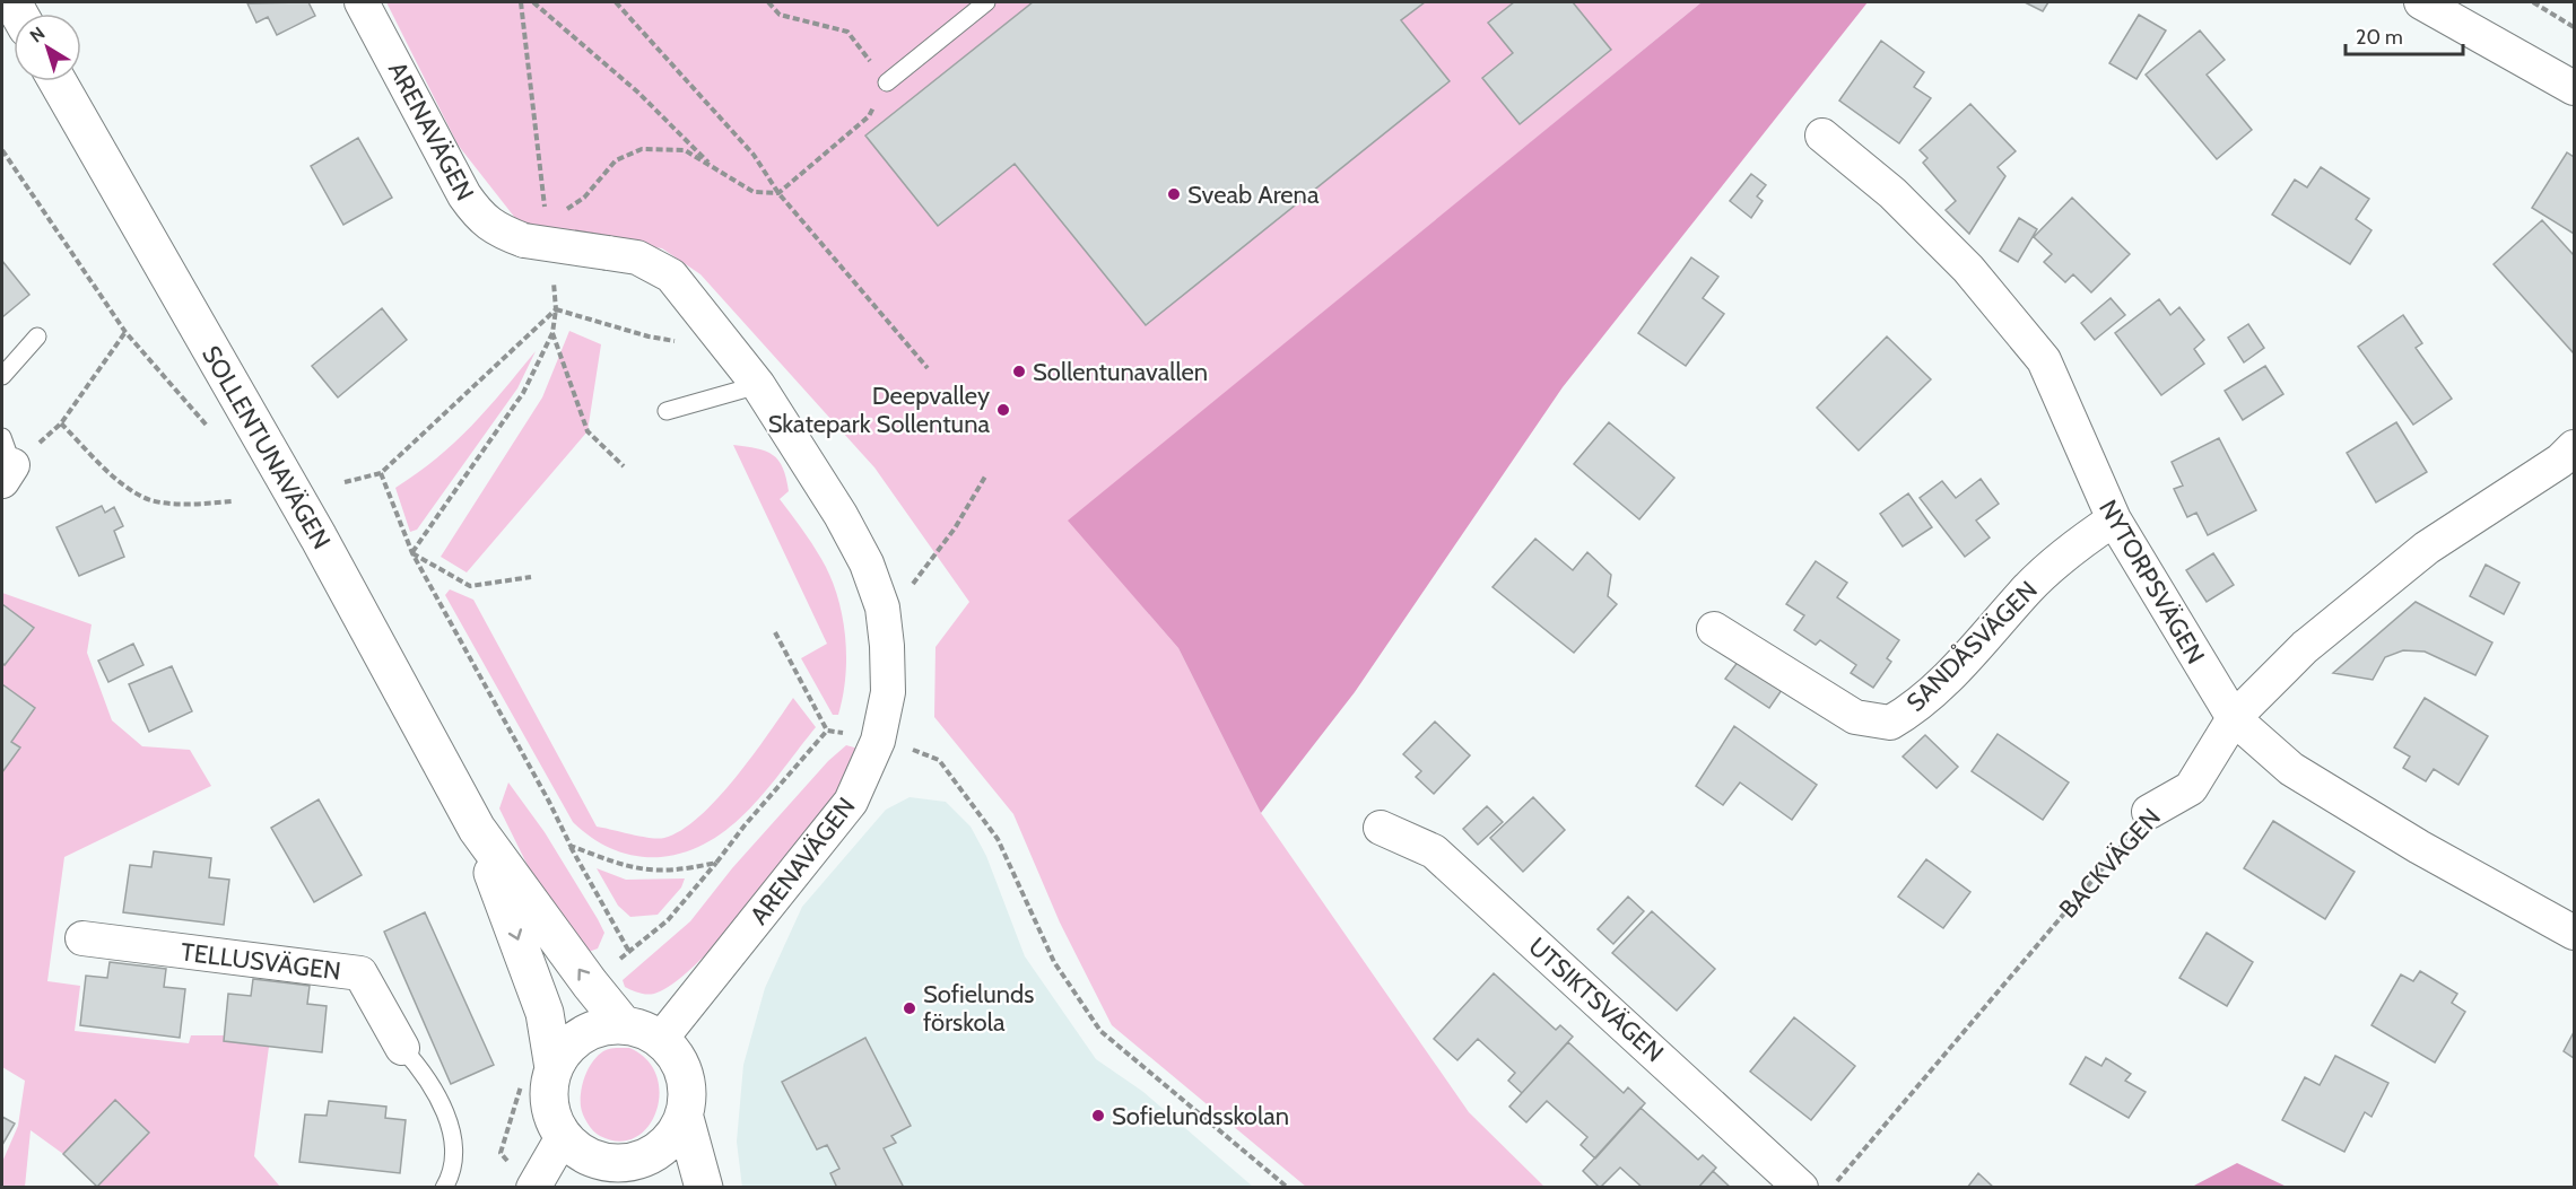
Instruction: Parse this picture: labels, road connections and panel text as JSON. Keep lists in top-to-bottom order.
{
  "streets": {
    "street": [
      "ARENAVÄGEN",
      "SOLLENTUNAVÄGEN",
      "NYTORPSVÄGEN",
      "SANDÅSVÄGEN",
      "BACKVÄGEN",
      "TELLUSVÄGEN",
      "UTSIKTSVÄGEN"
    ]
  },
  "crossings": [
    ["ARENAVÄGEN", "SOLLENTUNAVÄGEN"],
    ["NYTORPSVÄGEN", "SANDÅSVÄGEN"],
    ["NYTORPSVÄGEN", "BACKVÄGEN"]
  ],
  "places": [
    "Sveab Arena",
    "Sollentunavallen",
    "Deepvalley Skatepark Sollentuna",
    "Sofielunds förskola",
    "Sofielundsskolan"
  ],
  "scale_bar": "20 m",
  "north": "top left"
}
